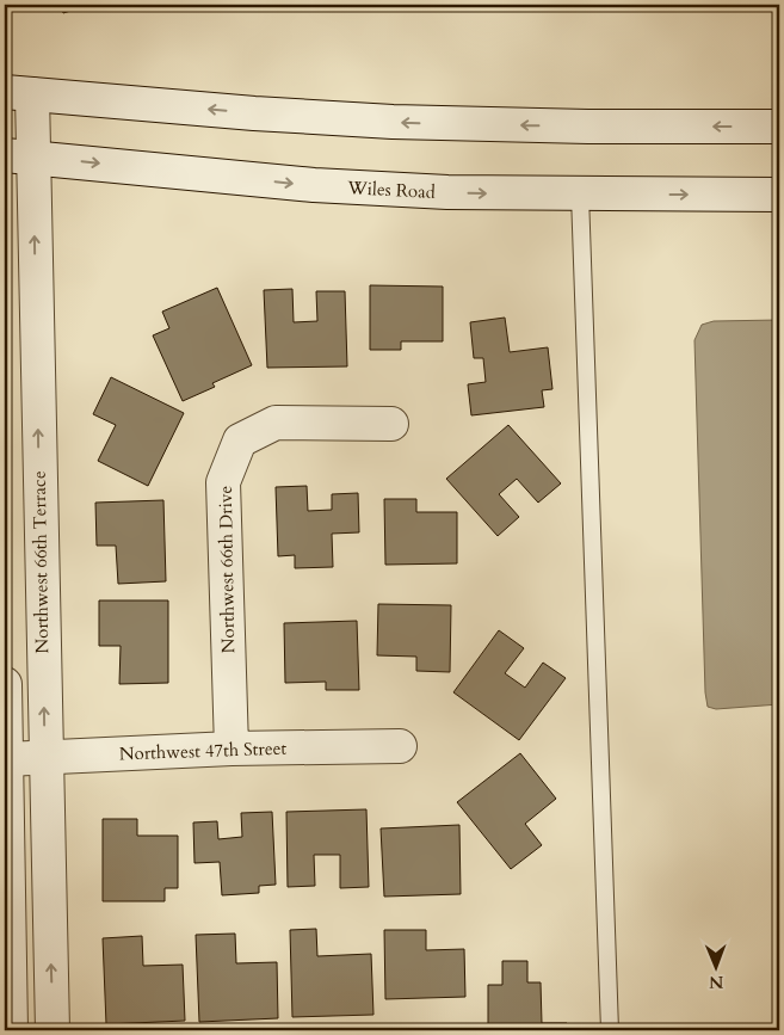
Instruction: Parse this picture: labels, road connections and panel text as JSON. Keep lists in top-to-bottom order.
{
  "streets": {
    "street": [
      "Wiles Road",
      "Northwest 66th Terrace",
      "Northwest 66th Drive",
      "Northwest 47th Street"
    ]
  },
  "crossings": [
    ["Wiles Road", "Northwest 66th Terrace"],
    ["Northwest 66th Terrace", "Northwest 47th Street"],
    ["Northwest 66th Drive", "Northwest 47th Street"]
  ],
  "north": "bottom"
}
